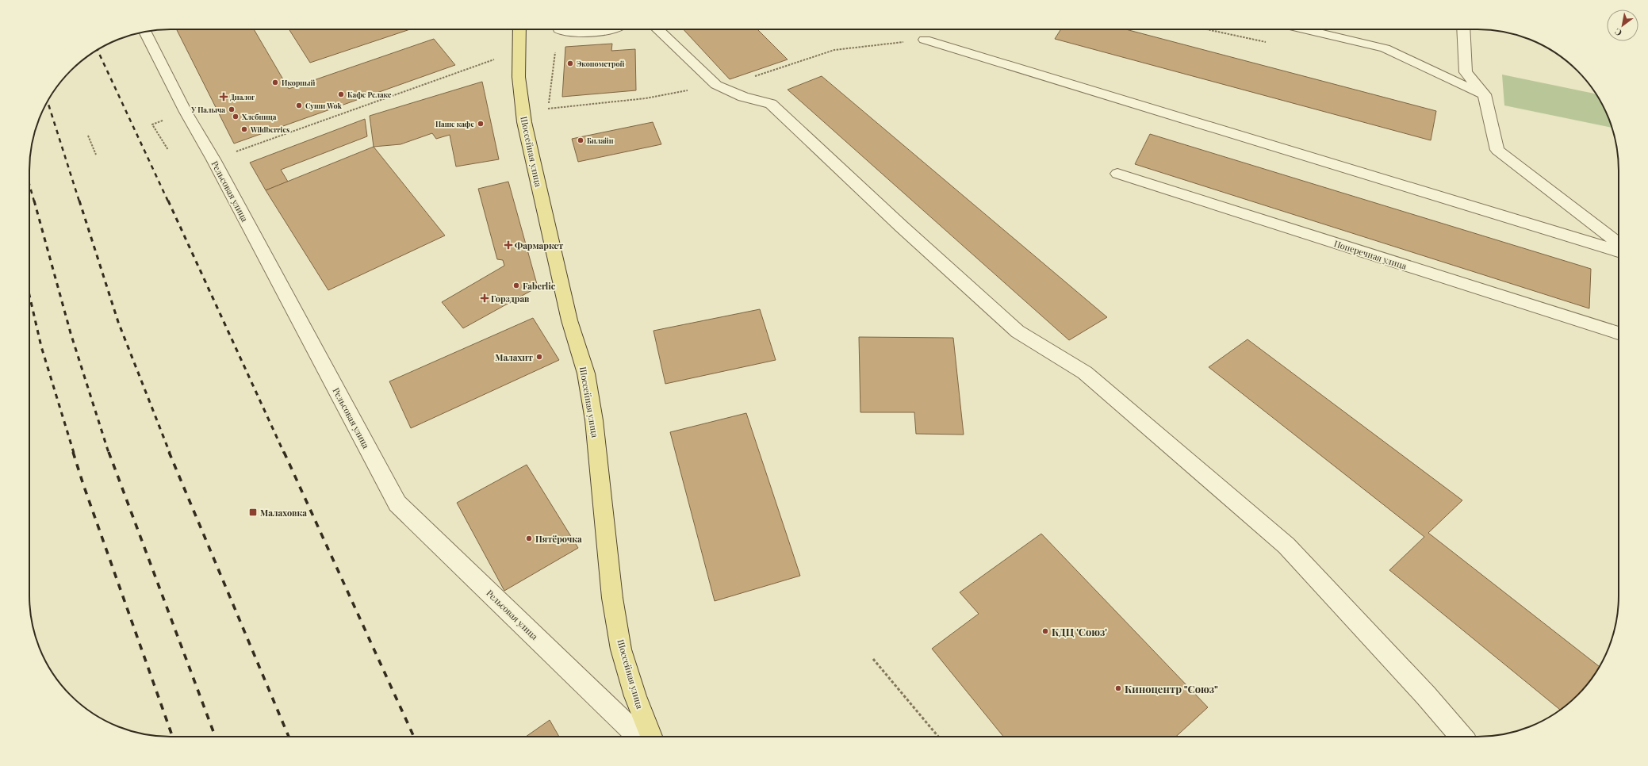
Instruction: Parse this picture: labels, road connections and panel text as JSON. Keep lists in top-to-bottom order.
{
  "streets": {
    "main road": ["Шоссейная улица"],
    "street": ["Рельсовая улица", "Поперечная улица"]
  },
  "places": {
    "other": [
      "Экономстрой",
      "Икорный",
      "Кафе Релакс",
      "Суши Wok",
      "У Палыча",
      "Хлебница",
      "Наше кафе",
      "Wildberries",
      "Билайн",
      "Faberlic",
      "Малахит",
      "Пятёрочка",
      "КДЦ 'Союз'",
      "Киноцентр \"Союз\""
    ],
    "health": ["Диалог", "Фармаркет", "Горздрав"],
    "transit": ["Малаховка"]
  },
  "north": "bottom left"
}
